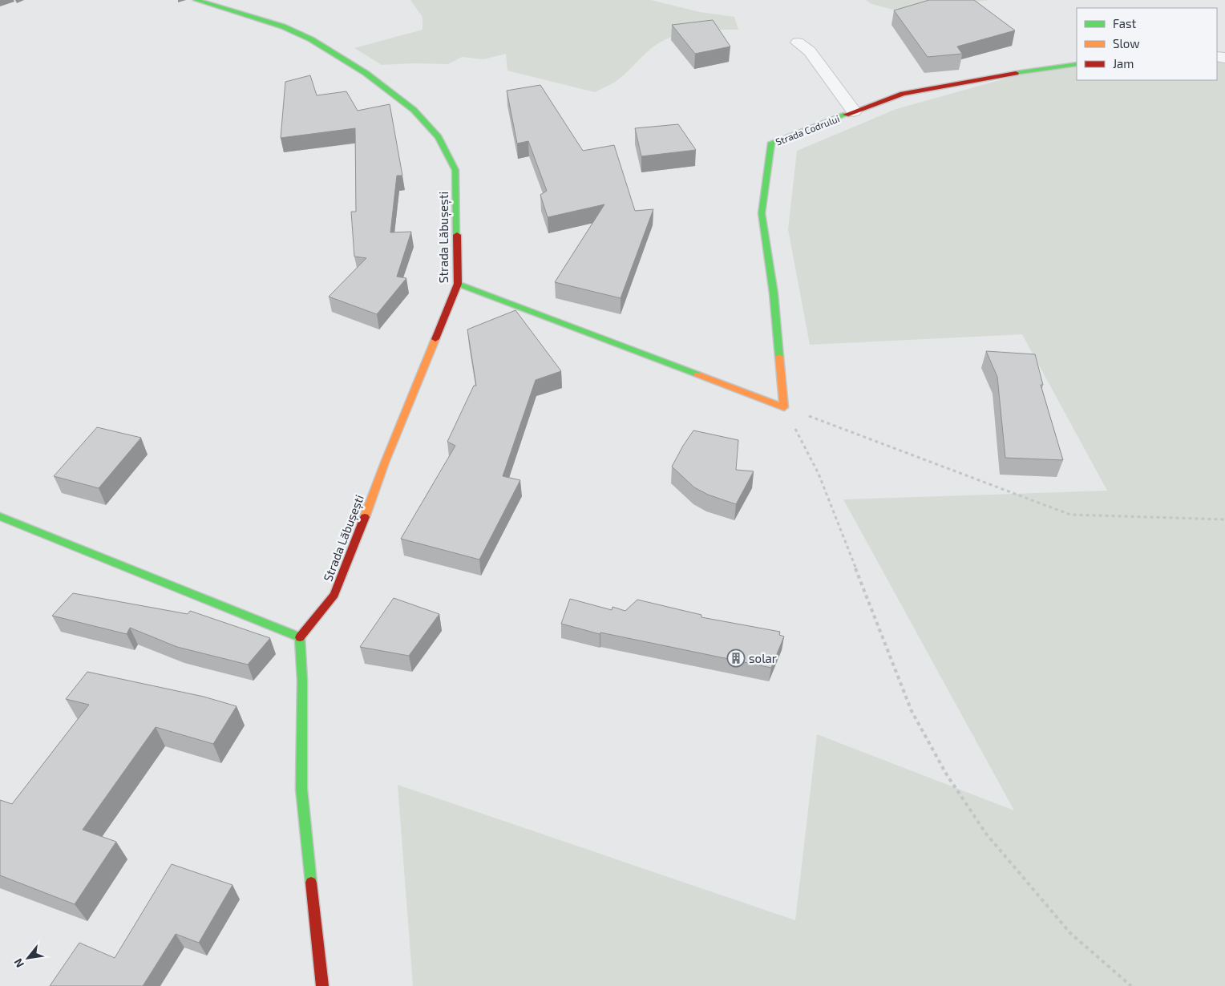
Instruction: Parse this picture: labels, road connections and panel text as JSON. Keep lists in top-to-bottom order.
{
  "streets": {
    "street": ["Strada Codrului", "Strada Lăbușești"]
  },
  "places": {
    "building": ["solar"]
  },
  "legend": ["Fast", "Slow", "Jam"],
  "north": "bottom left"
}
